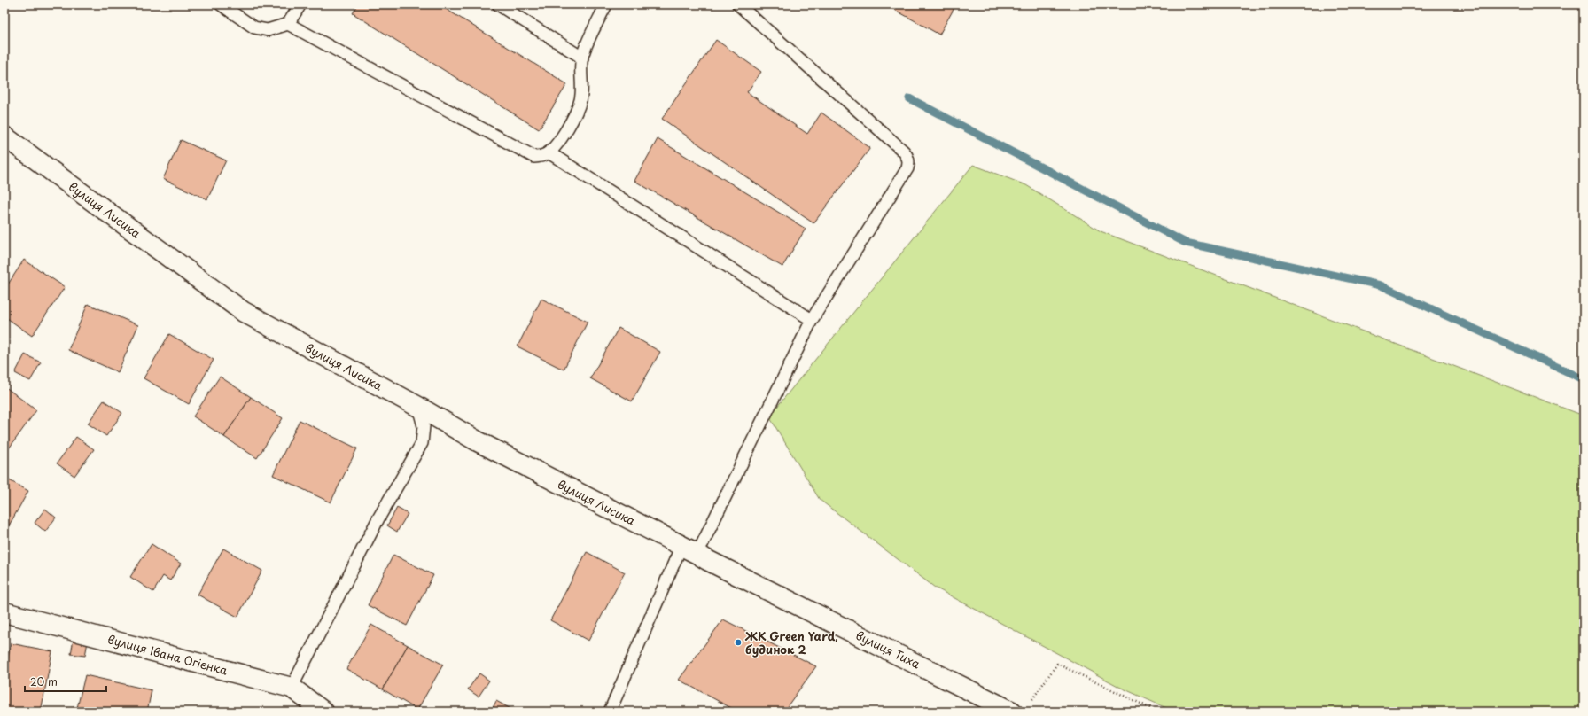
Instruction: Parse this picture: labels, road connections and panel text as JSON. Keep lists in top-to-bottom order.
{
  "streets": {
    "street": ["вулиця Лисика", "вулиця Тиха", "вулиця Івана Огієнка"]
  },
  "crossings": [
    ["вулиця Лисика", "вулиця Тиха"]
  ],
  "places": ["ЖК Green Yard, будинок 2"],
  "scale_bar": "20 m"
}
